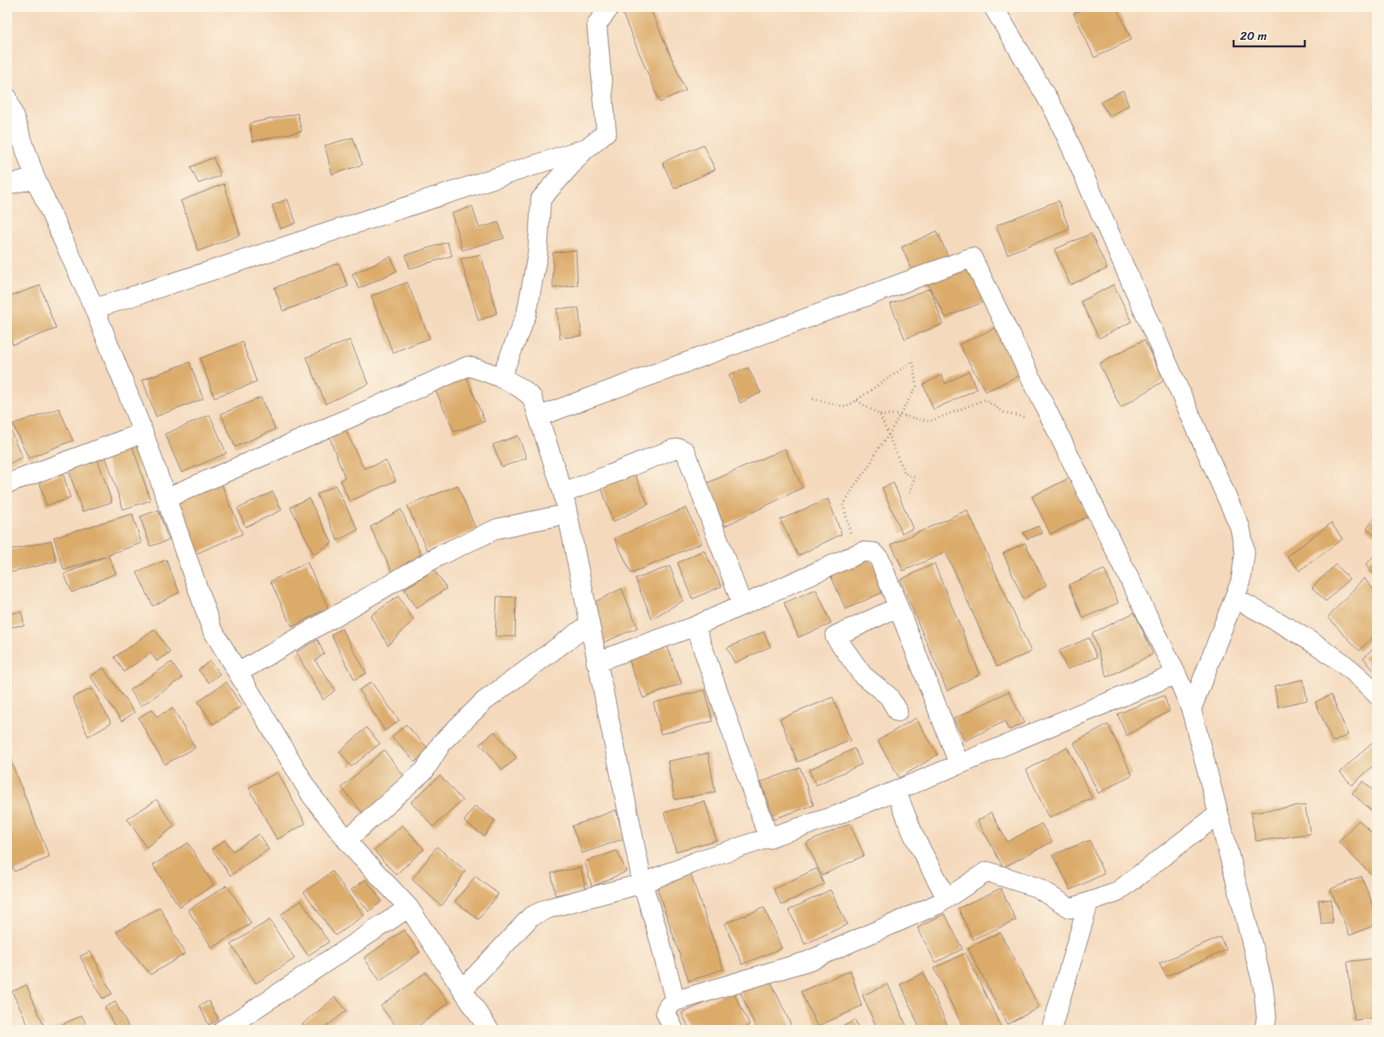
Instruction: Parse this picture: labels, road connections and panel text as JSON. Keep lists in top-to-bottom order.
{
  "scale_bar": "20 m"
}
